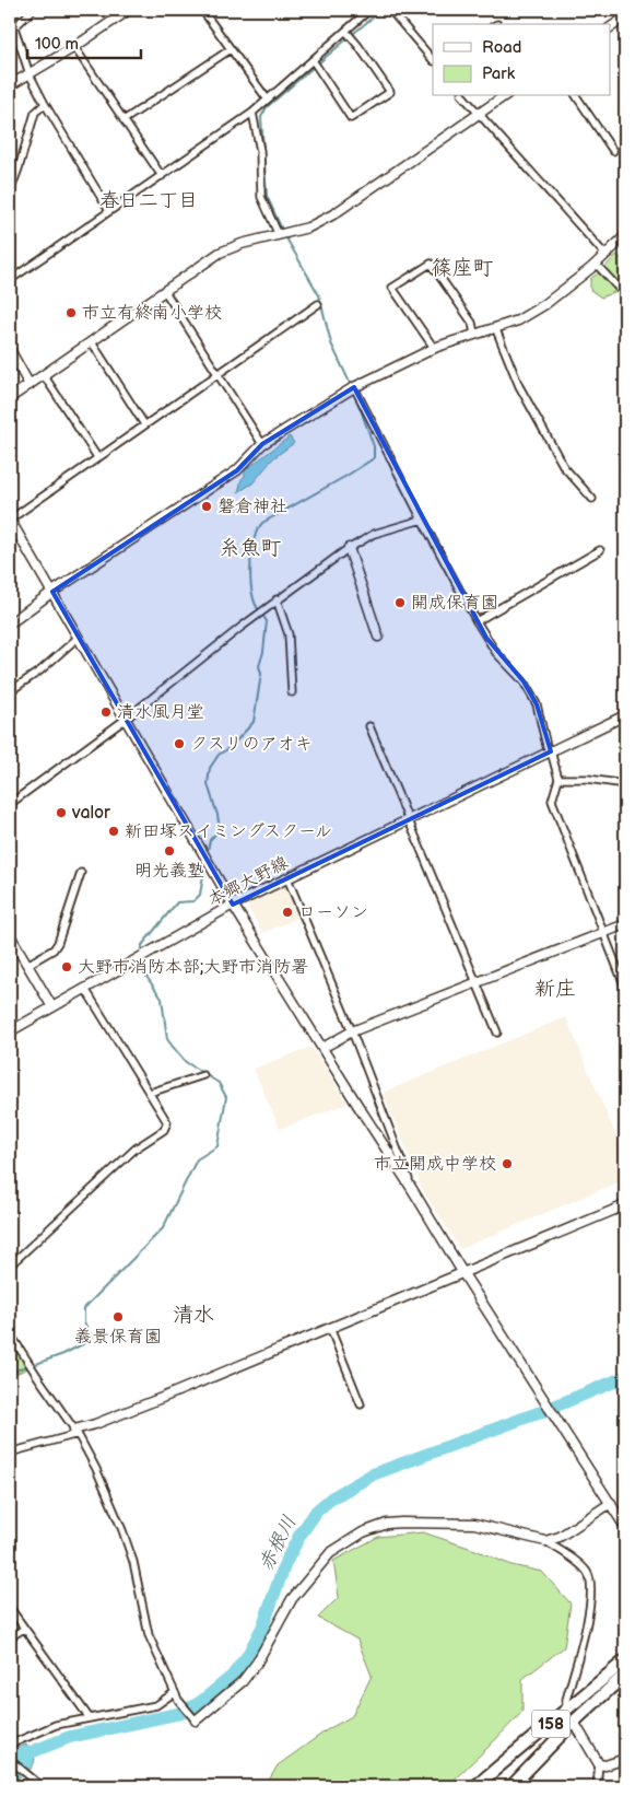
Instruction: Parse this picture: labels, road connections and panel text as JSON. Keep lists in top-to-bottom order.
{
  "streets": {
    "highway": ["158"],
    "street": ["本郷大野線"]
  },
  "districts": [
    "春日二丁目",
    "篠座町",
    "糸魚町",
    "新庄",
    "清水"
  ],
  "water": ["赤根川"],
  "places": [
    "市立有終南小学校",
    "磐倉神社",
    "開成保育園",
    "清水風月堂",
    "クスリのアオキ",
    "valor",
    "新田塚スイミングスクール",
    "明光義塾",
    "ローソン",
    "大野市消防本部;大野市消防署",
    "市立開成中学校",
    "義景保育園"
  ],
  "legend": ["Road", "Park"],
  "scale_bar": "100 m"
}
